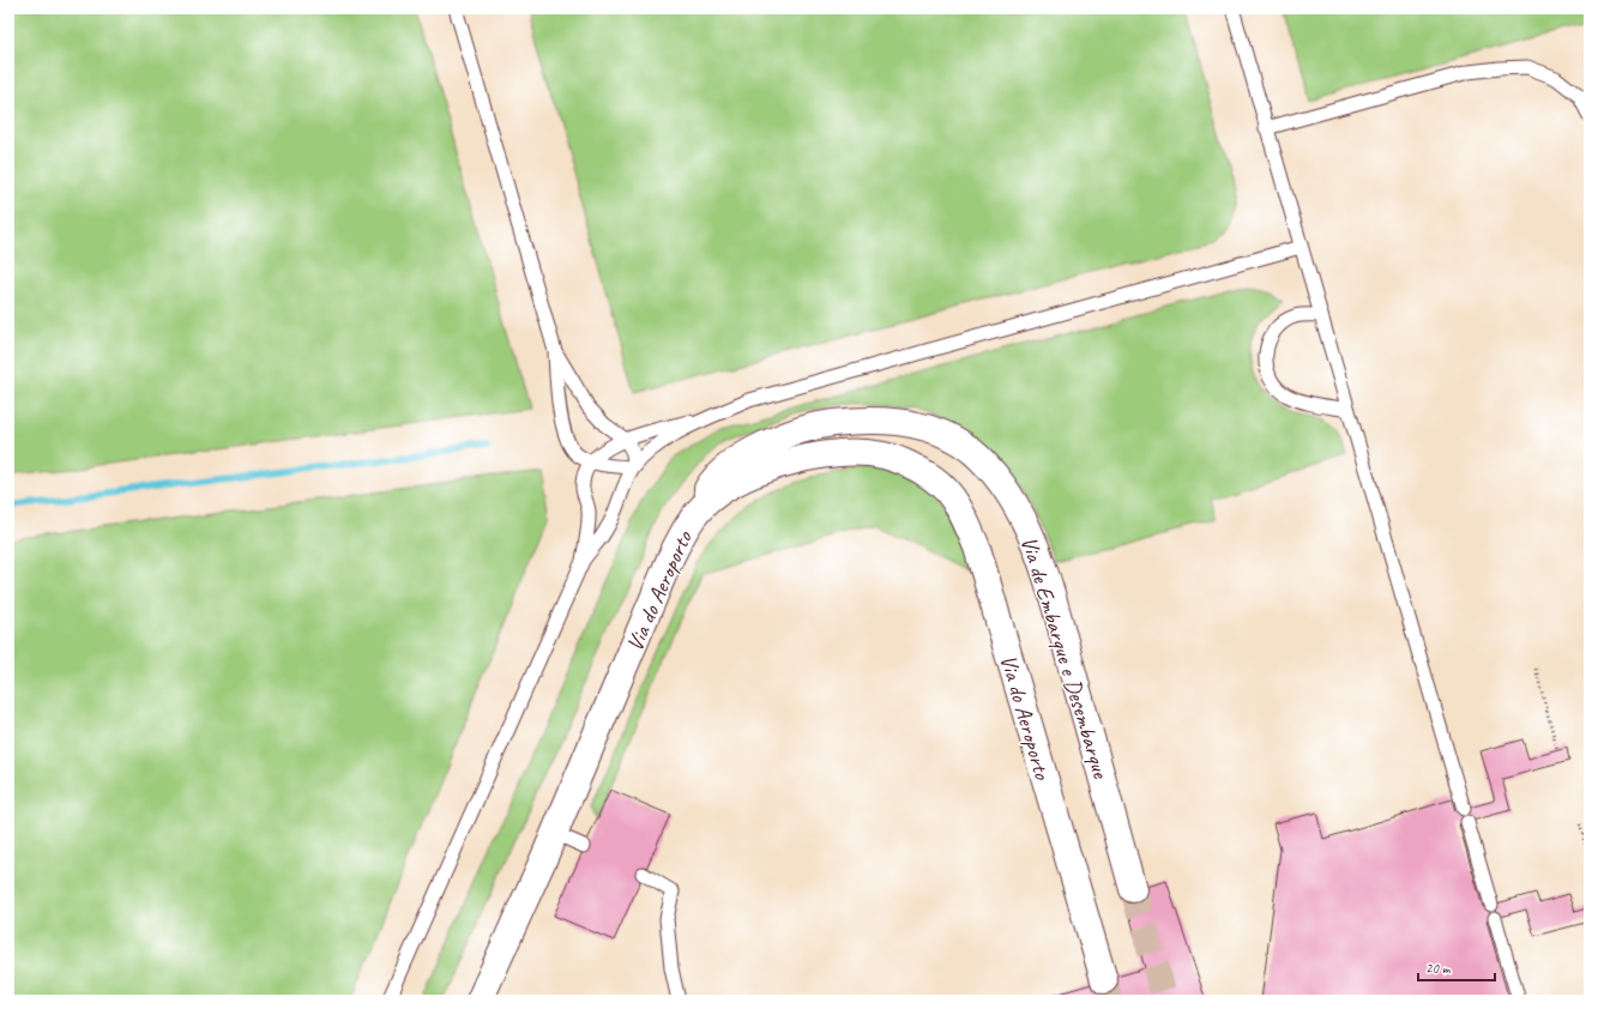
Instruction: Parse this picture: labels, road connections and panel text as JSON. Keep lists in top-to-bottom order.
{
  "streets": {
    "street": ["Via do Aeroporto", "Via de Embarque e Desembarque"]
  },
  "crossings": [
    ["Via do Aeroporto", "Via de Embarque e Desembarque"]
  ],
  "scale_bar": "20 m"
}
